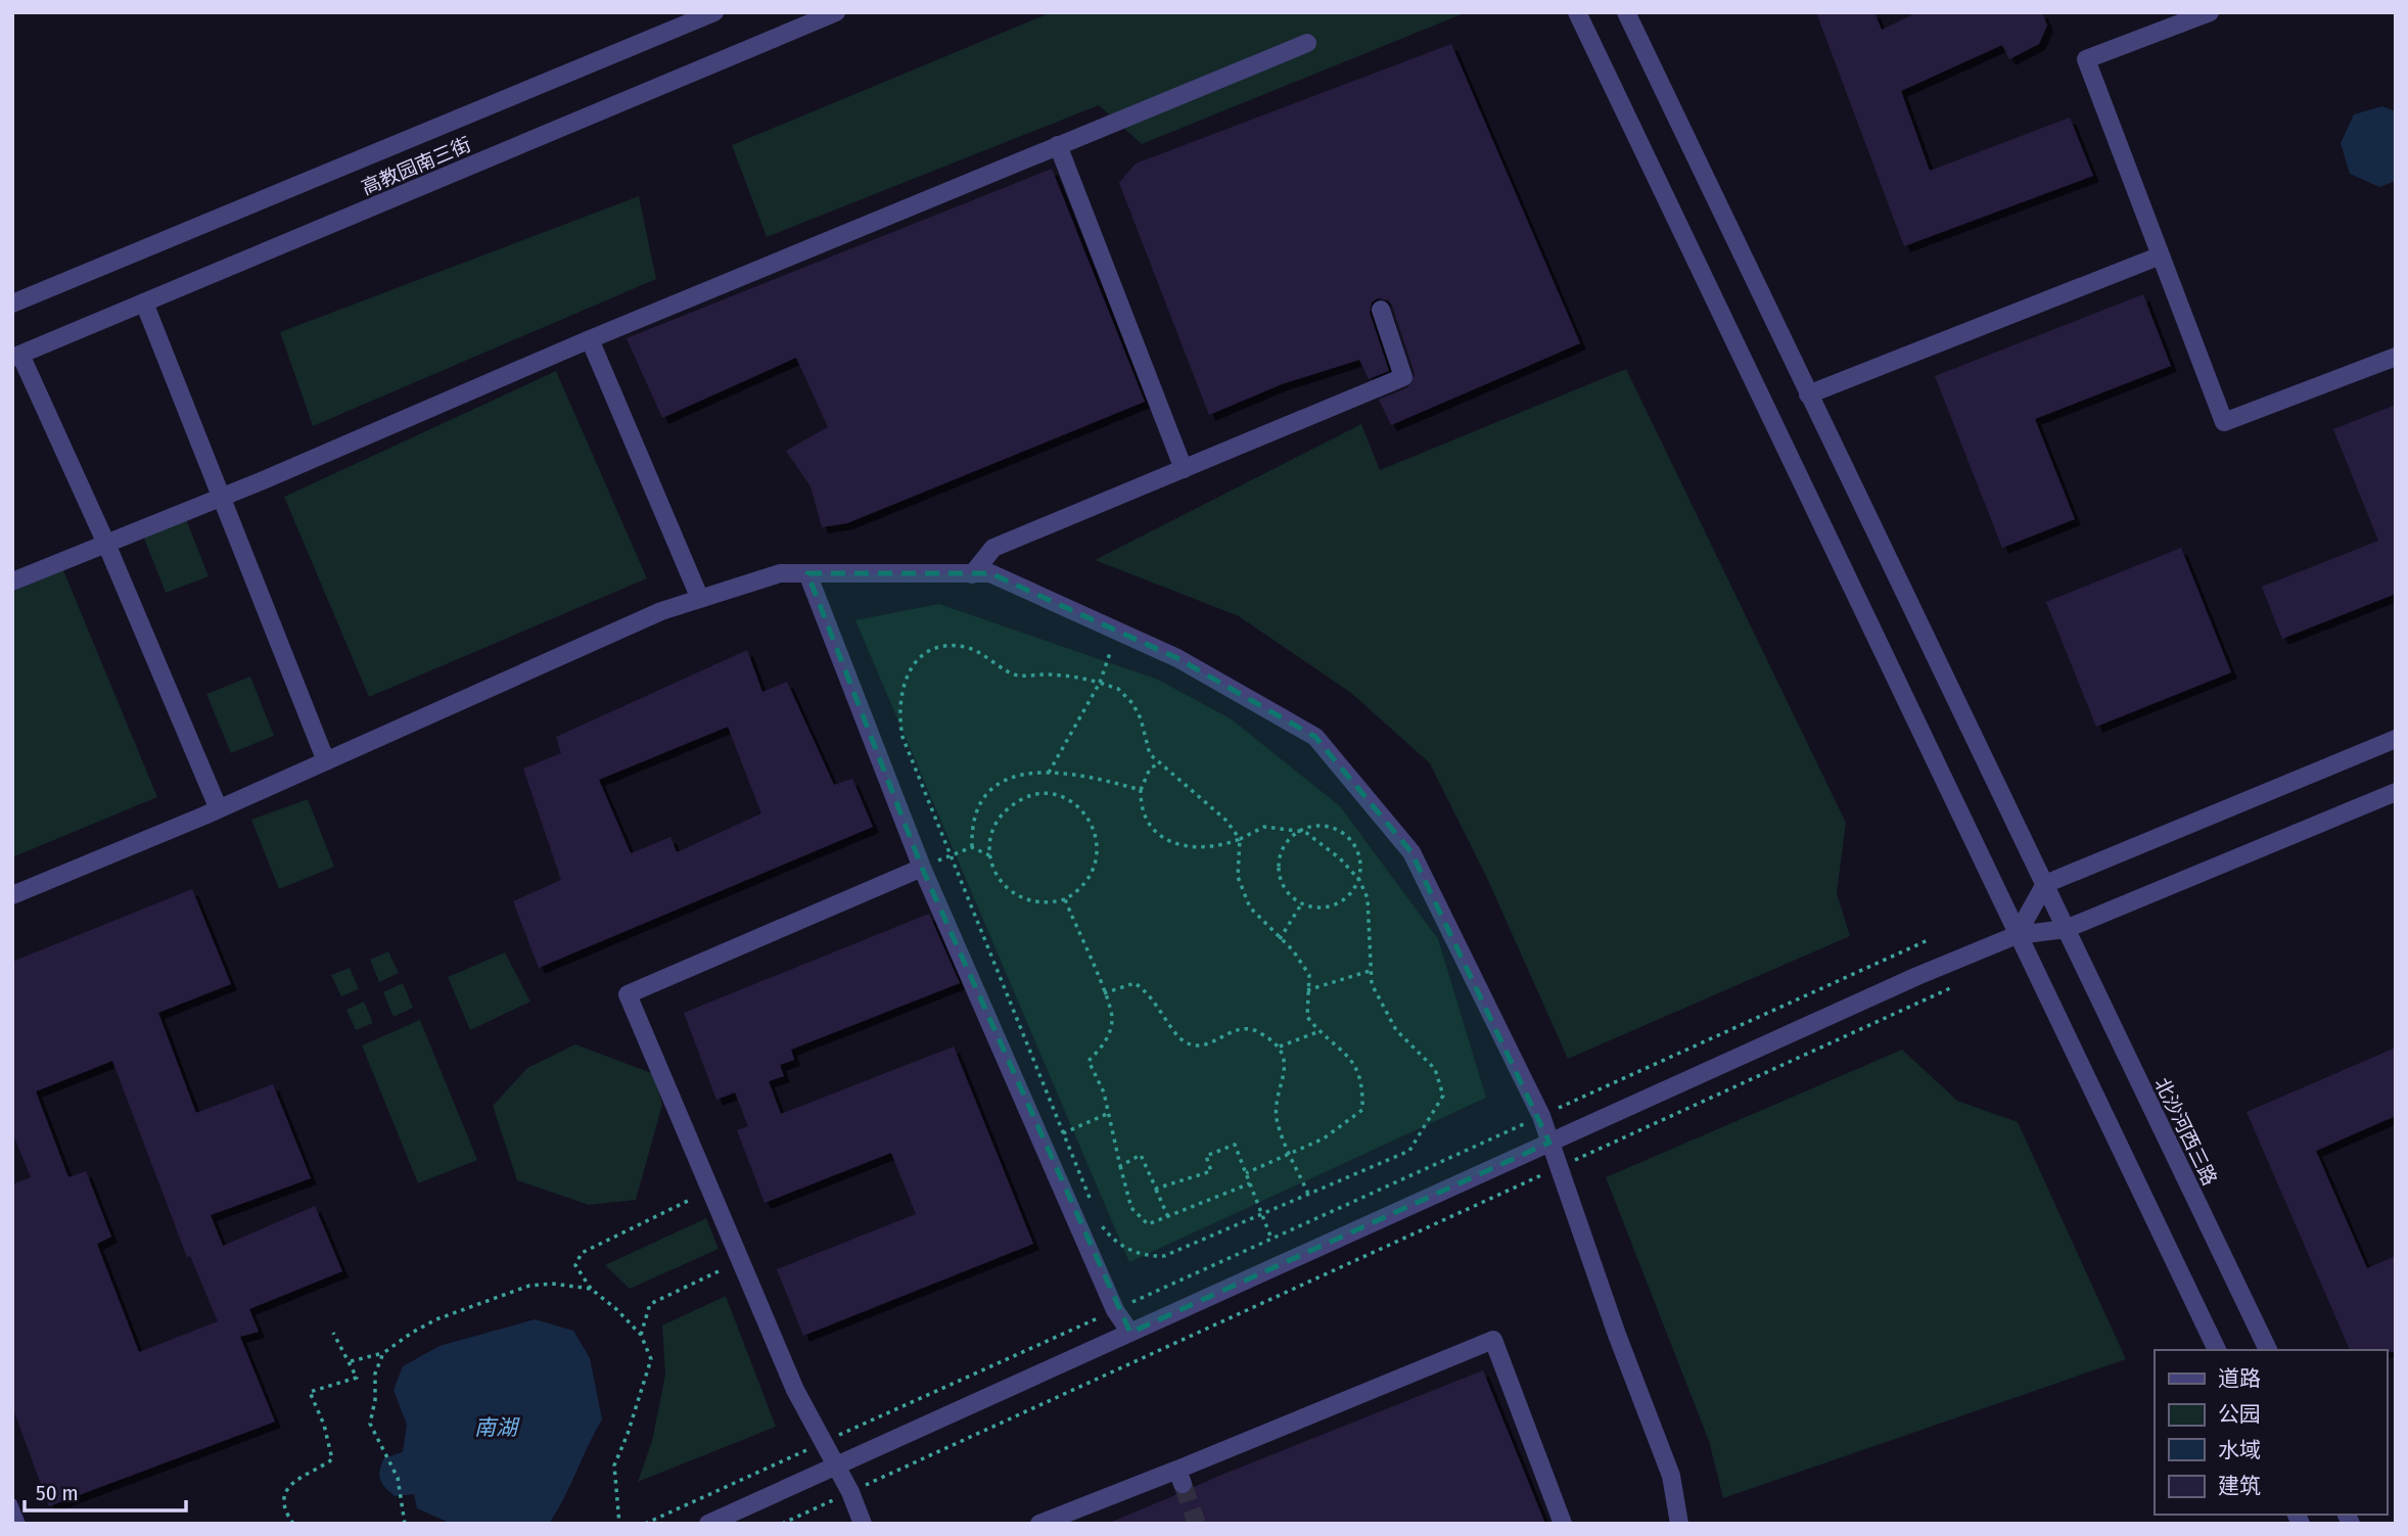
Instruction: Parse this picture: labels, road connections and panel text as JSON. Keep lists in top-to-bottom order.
{
  "streets": {
    "street": ["高教园南三街", "北沙河西三路"]
  },
  "water": ["南湖"],
  "legend": [
    "道路",
    "公园",
    "水域",
    "建筑"
  ],
  "scale_bar": "50 m"
}
